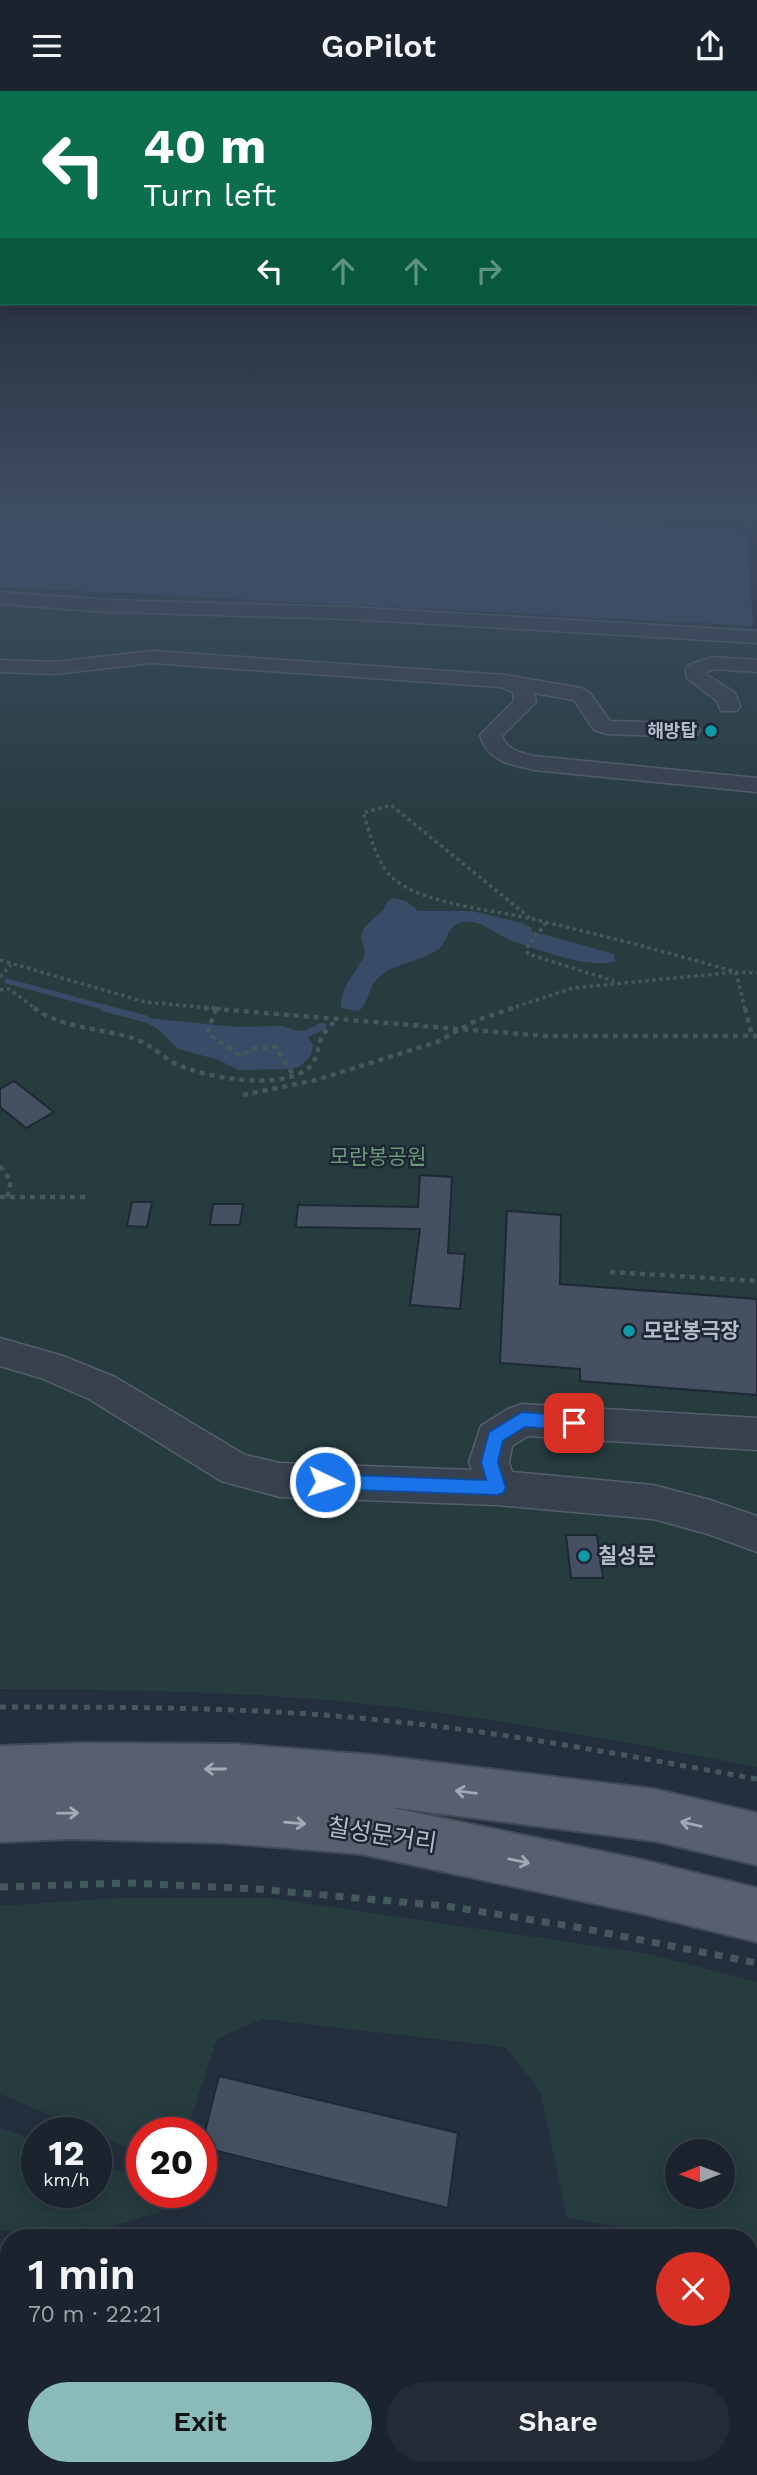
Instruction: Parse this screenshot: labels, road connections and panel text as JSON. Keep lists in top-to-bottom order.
{
  "streets": {
    "main road": ["칠성문거리"]
  },
  "parks": ["모란봉공원"],
  "places": ["해방탑", "모란봉극장", "칠성문"],
  "north": "left",
  "page": {
    "header": "GoPilot",
    "turn": ["40 m", "Turn left"],
    "speed": "12 km/h",
    "limit": "20",
    "heading": ["1 min", "70 m · 22:21"],
    "buttons": ["Exit", "Share"]
  }
}
